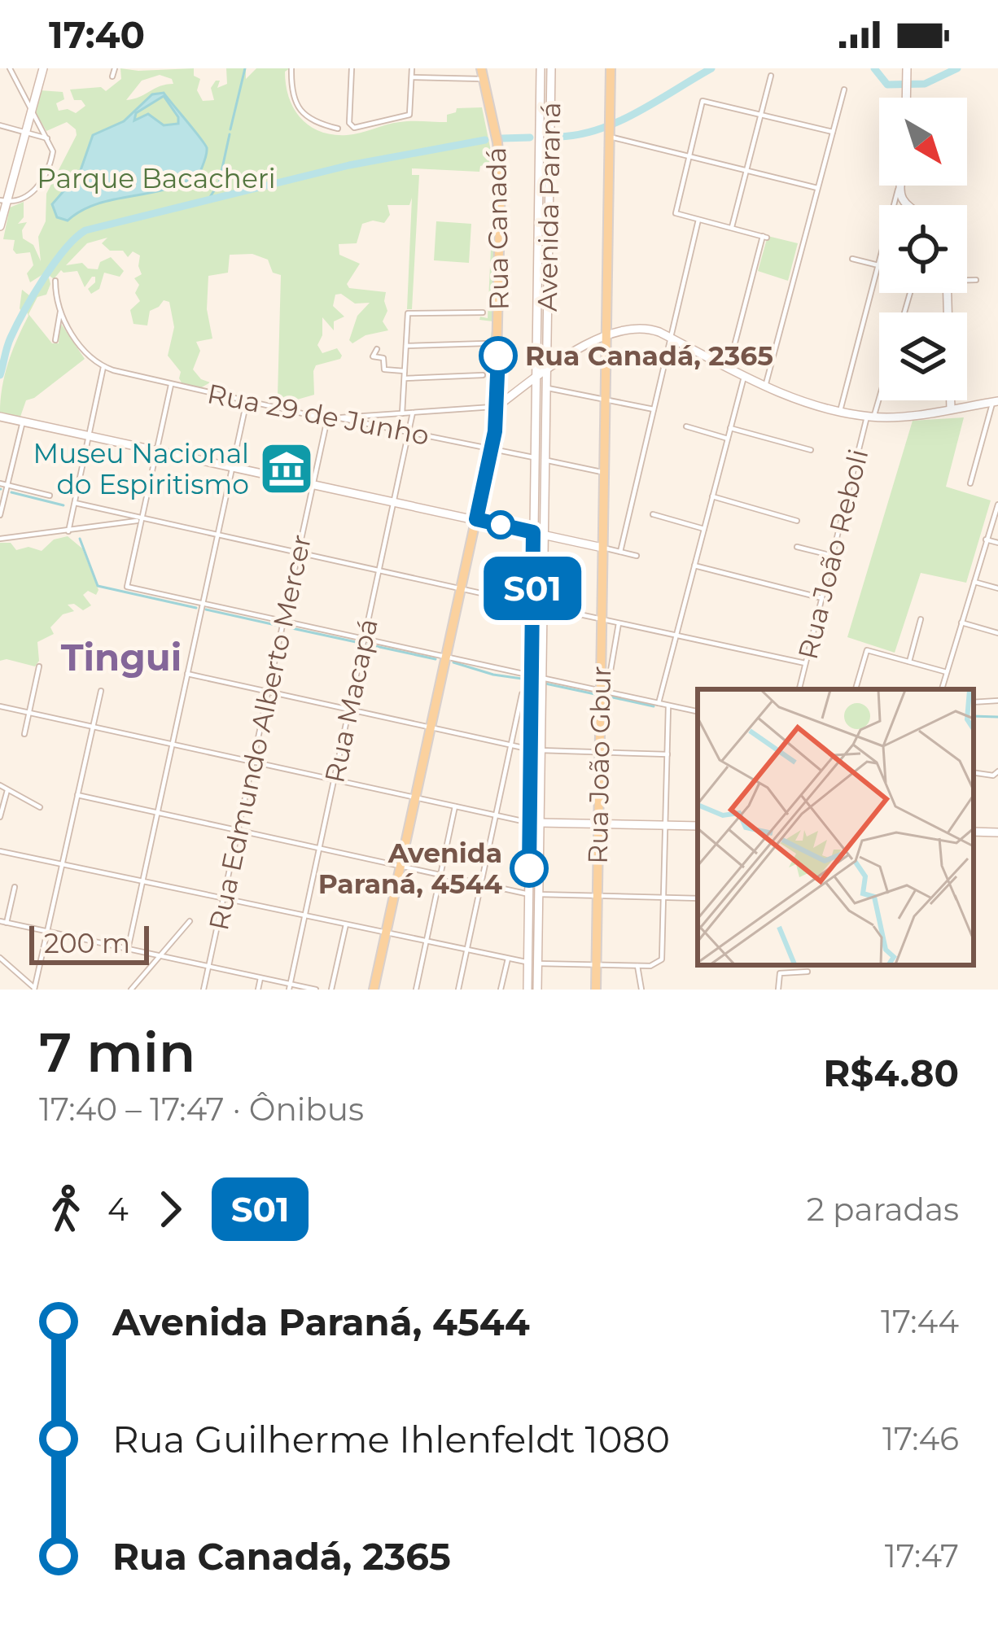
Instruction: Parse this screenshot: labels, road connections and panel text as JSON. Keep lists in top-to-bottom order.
{
  "streets": {
    "main road": ["Rua Canadá", "Rua João Gbur"],
    "street": [
      "Avenida Paraná",
      "Rua 29 de Junho",
      "Rua João Reboli",
      "Rua Macapá",
      "Rua Edmundo Alberto Mercer"
    ]
  },
  "crossings": [
    ["Avenida Paraná", "Rua 29 de Junho"],
    ["Rua Canadá", "Rua 29 de Junho"],
    ["Rua 29 de Junho", "Rua Macapá"],
    ["Rua 29 de Junho", "Rua Edmundo Alberto Mercer"],
    ["Rua 29 de Junho", "Rua João Gbur"]
  ],
  "districts": ["Tingui"],
  "parks": ["Parque Bacacheri"],
  "places": {
    "other": ["Rua Canadá, 2365", "Avenida Paraná, 4544"],
    "museum": ["Museu Nacional do Espiritismo"]
  },
  "lines": ["bus line S01"],
  "scale_bar": "200 m",
  "north": "bottom right",
  "page": {
    "status": "17:40",
    "on_map": "S01",
    "scale": "200 m",
    "heading": ["7 min", "17:40 – 17:47 · Ônibus", "R$4.80"],
    "legs": ["4", "S01", "2 paradas"],
    "list": [
      {
        "name": "Avenida Paraná, 4544",
        "value": "17:44"
      },
      {
        "name": "Rua Guilherme Ihlenfeldt 1080",
        "value": "17:46"
      },
      {
        "name": "Rua Canadá, 2365",
        "value": "17:47"
      }
    ]
  }
}
